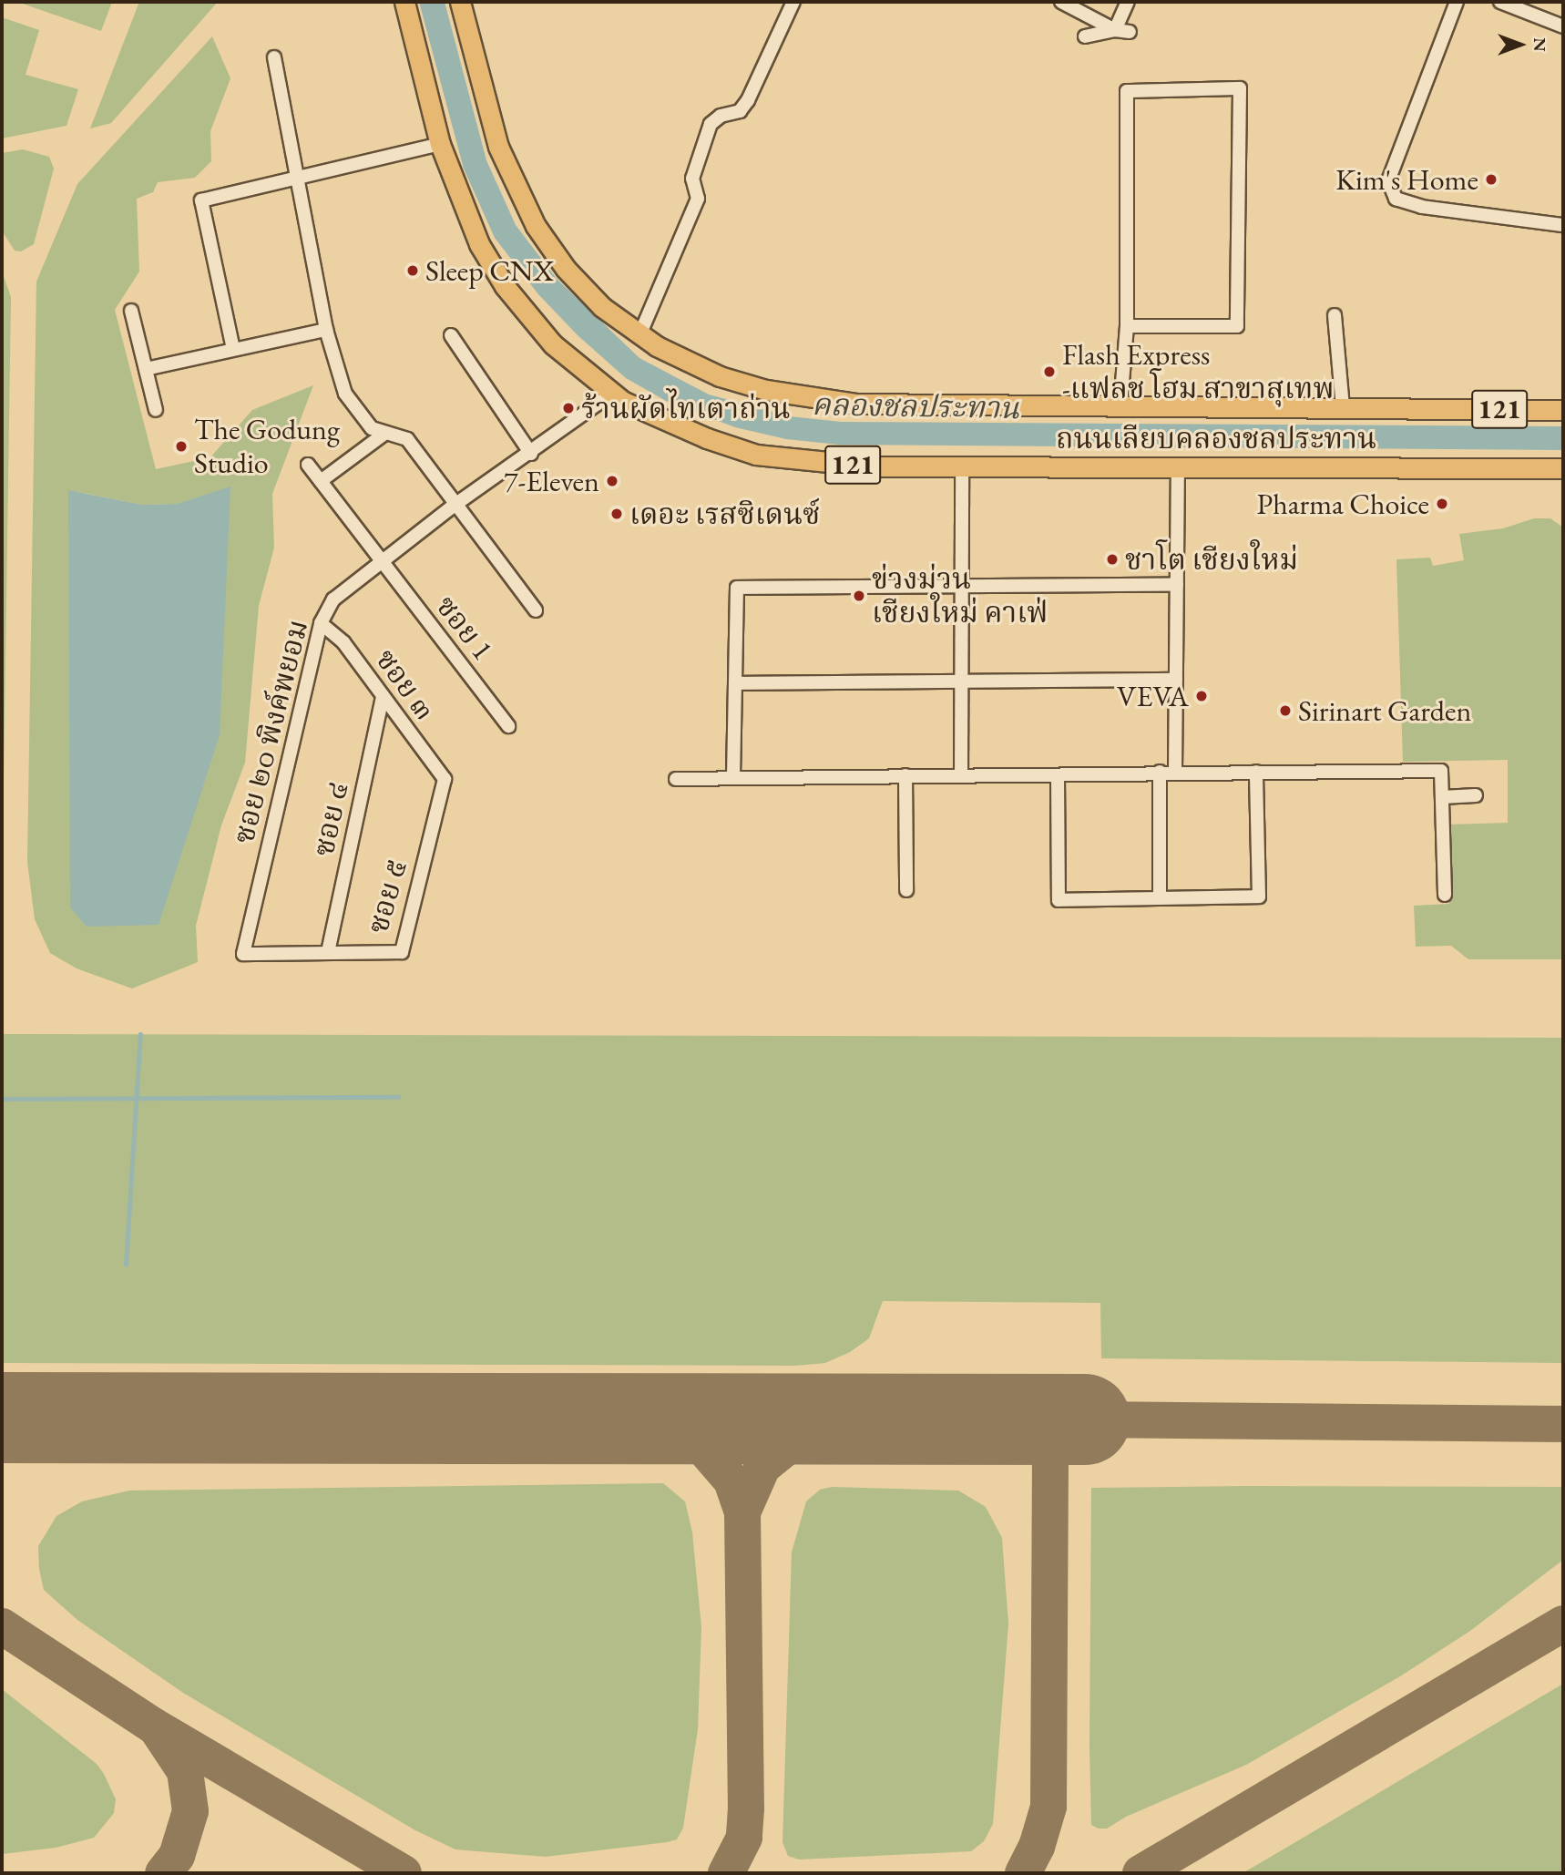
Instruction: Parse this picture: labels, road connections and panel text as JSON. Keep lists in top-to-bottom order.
{
  "streets": {
    "main road": ["121", "ถนนเลียบคลองชลประทาน"],
    "street": [
      "ซอย 1",
      "ซอย ๓",
      "ซอย ๒๐ พิงค์พยอม",
      "ซอย ๔",
      "ซอย ๕"
    ]
  },
  "crossings": [
    ["ถนนเลียบคลองชลประทาน", "ซอย ๒๐ พิงค์พยอม"],
    ["ซอย 1", "ซอย ๒๐ พิงค์พยอม"],
    ["ซอย ๓", "ซอย ๒๐ พิงค์พยอม"],
    ["ซอย ๓", "ซอย ๔"],
    ["ซอย ๓", "ซอย ๕"],
    ["ซอย ๒๐ พิงค์พยอม", "ซอย ๕"],
    ["ซอย ๔", "ซอย ๕"]
  ],
  "water": ["คลองชลประทาน"],
  "places": [
    "Kim's Home",
    "Sleep CNX",
    "Flash Express -แฟลช โฮม สาขาสุเทพ",
    "ร้านผัดไทเตาถ่าน",
    "The Godung Studio",
    "7-Eleven",
    "Pharma Choice",
    "เดอะ เรสซิเดนซ์",
    "ชาโต เชียงใหม่",
    "ข่วงม่วน เชียงใหม่ คาเฟ่",
    "VEVA",
    "Sirinart Garden"
  ],
  "north": "right"
}
